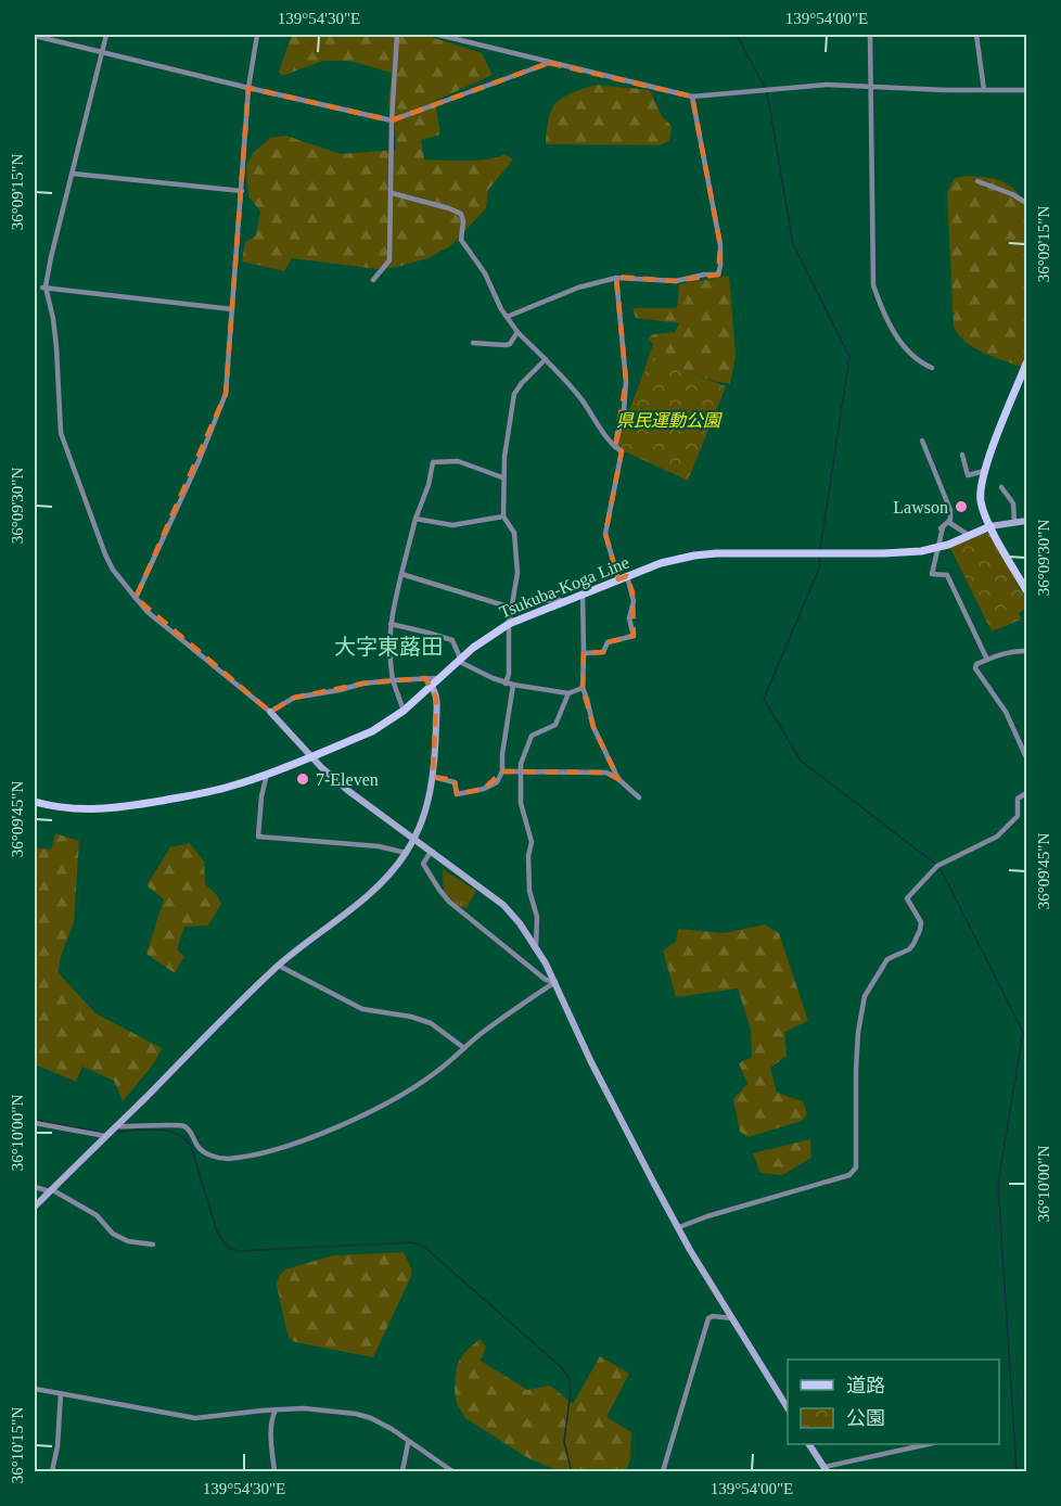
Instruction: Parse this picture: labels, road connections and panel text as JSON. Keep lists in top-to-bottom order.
{
  "streets": {
    "main road": ["Tsukuba-Koga Line"]
  },
  "districts": ["大字東蕗田"],
  "parks": ["県民運動公園"],
  "places": ["Lawson", "7-Eleven"],
  "legend": ["道路", "公園"],
  "coordinates": [
    "139°54'30\"E",
    "139°54'00\"E",
    "36°09'15\"N",
    "36°09'30\"N",
    "36°09'45\"N",
    "36°10'00\"N",
    "36°10'15\"N"
  ]
}
